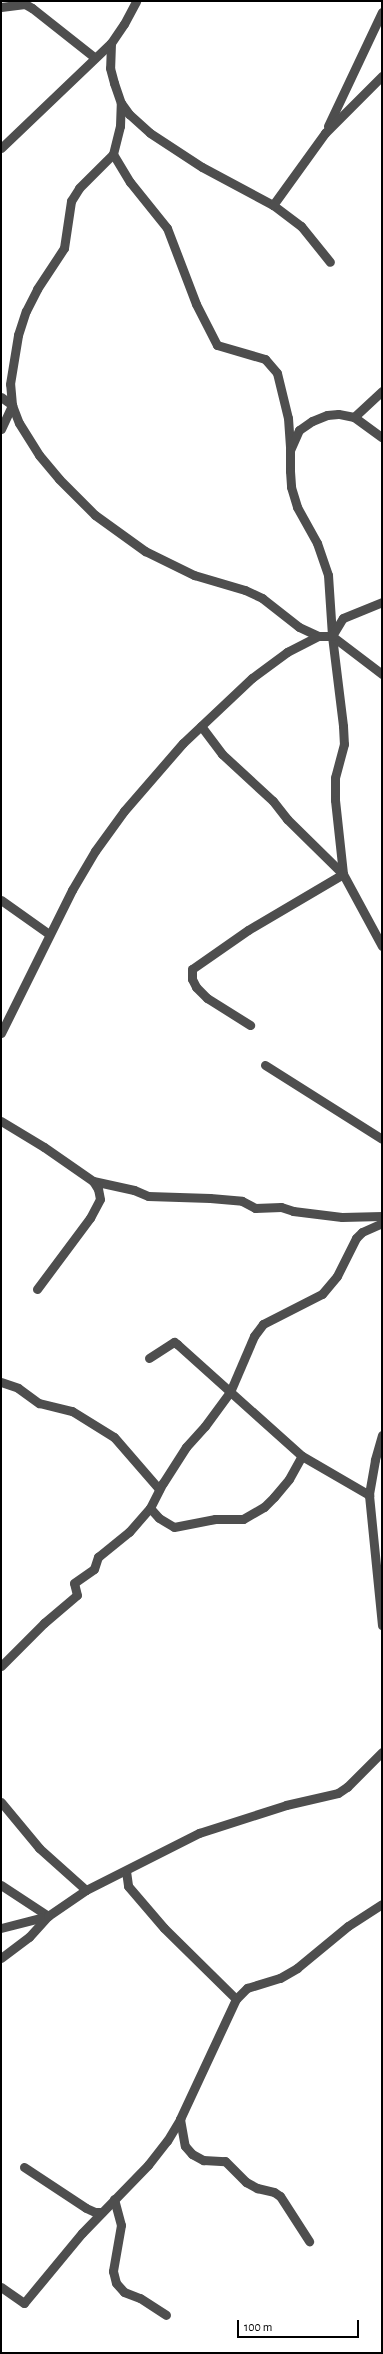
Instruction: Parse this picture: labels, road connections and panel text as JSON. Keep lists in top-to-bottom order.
{
  "scale_bar": "100 m"
}
